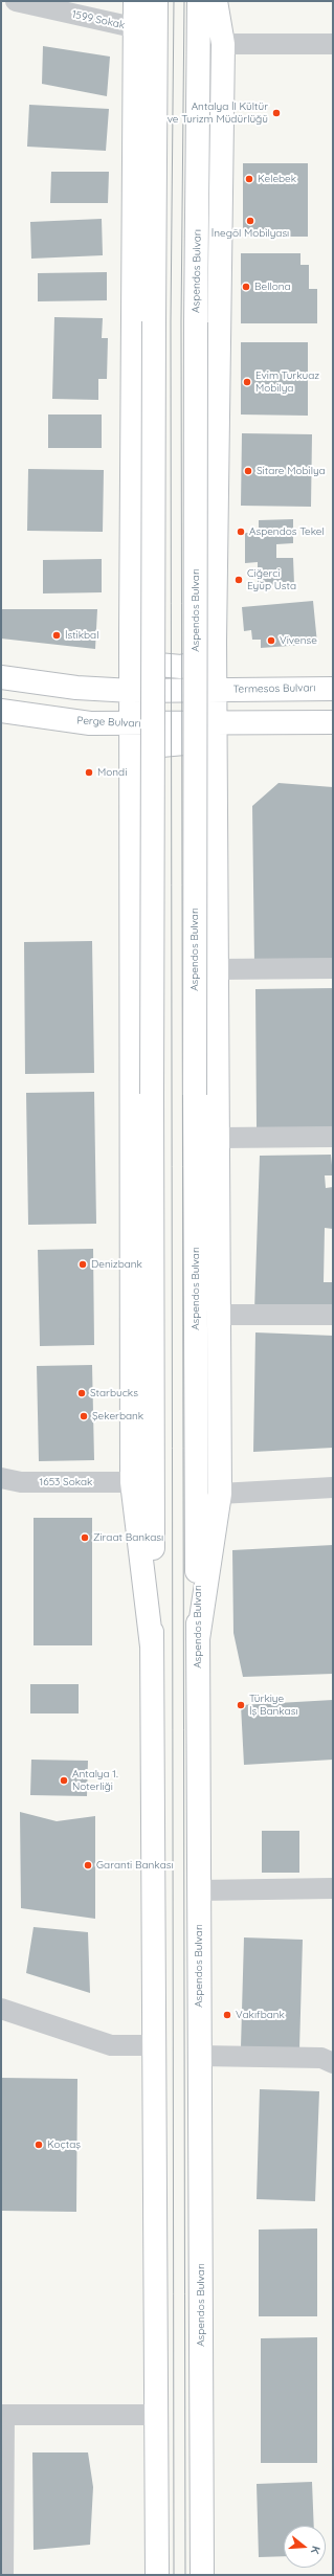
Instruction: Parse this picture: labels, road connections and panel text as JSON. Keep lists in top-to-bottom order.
{
  "streets": {
    "main road": ["Aspendos Bulvarı", "Termesos Bulvarı", "Perge Bulvarı"],
    "street": ["1599 Sokak", "1653 Sokak"]
  },
  "places": [
    "Antalya İl Kültür ve Turizm Müdürlüğü",
    "Kelebek",
    "İnegöl Mobilyası",
    "Bellona",
    "Evim Turkuaz Mobilya",
    "Sitare Mobilya",
    "Aspendos Tekel",
    "Ciğerci Eyüp Usta",
    "İstikbal",
    "Vivense",
    "Mondi",
    "Denizbank",
    "Starbucks",
    "Şekerbank",
    "Ziraat Bankası",
    "Türkiye İş Bankası",
    "Antalya 1. Noterliği",
    "Garanti Bankası",
    "Vakıfbank",
    "Koçtaş"
  ],
  "north": "right"
}
